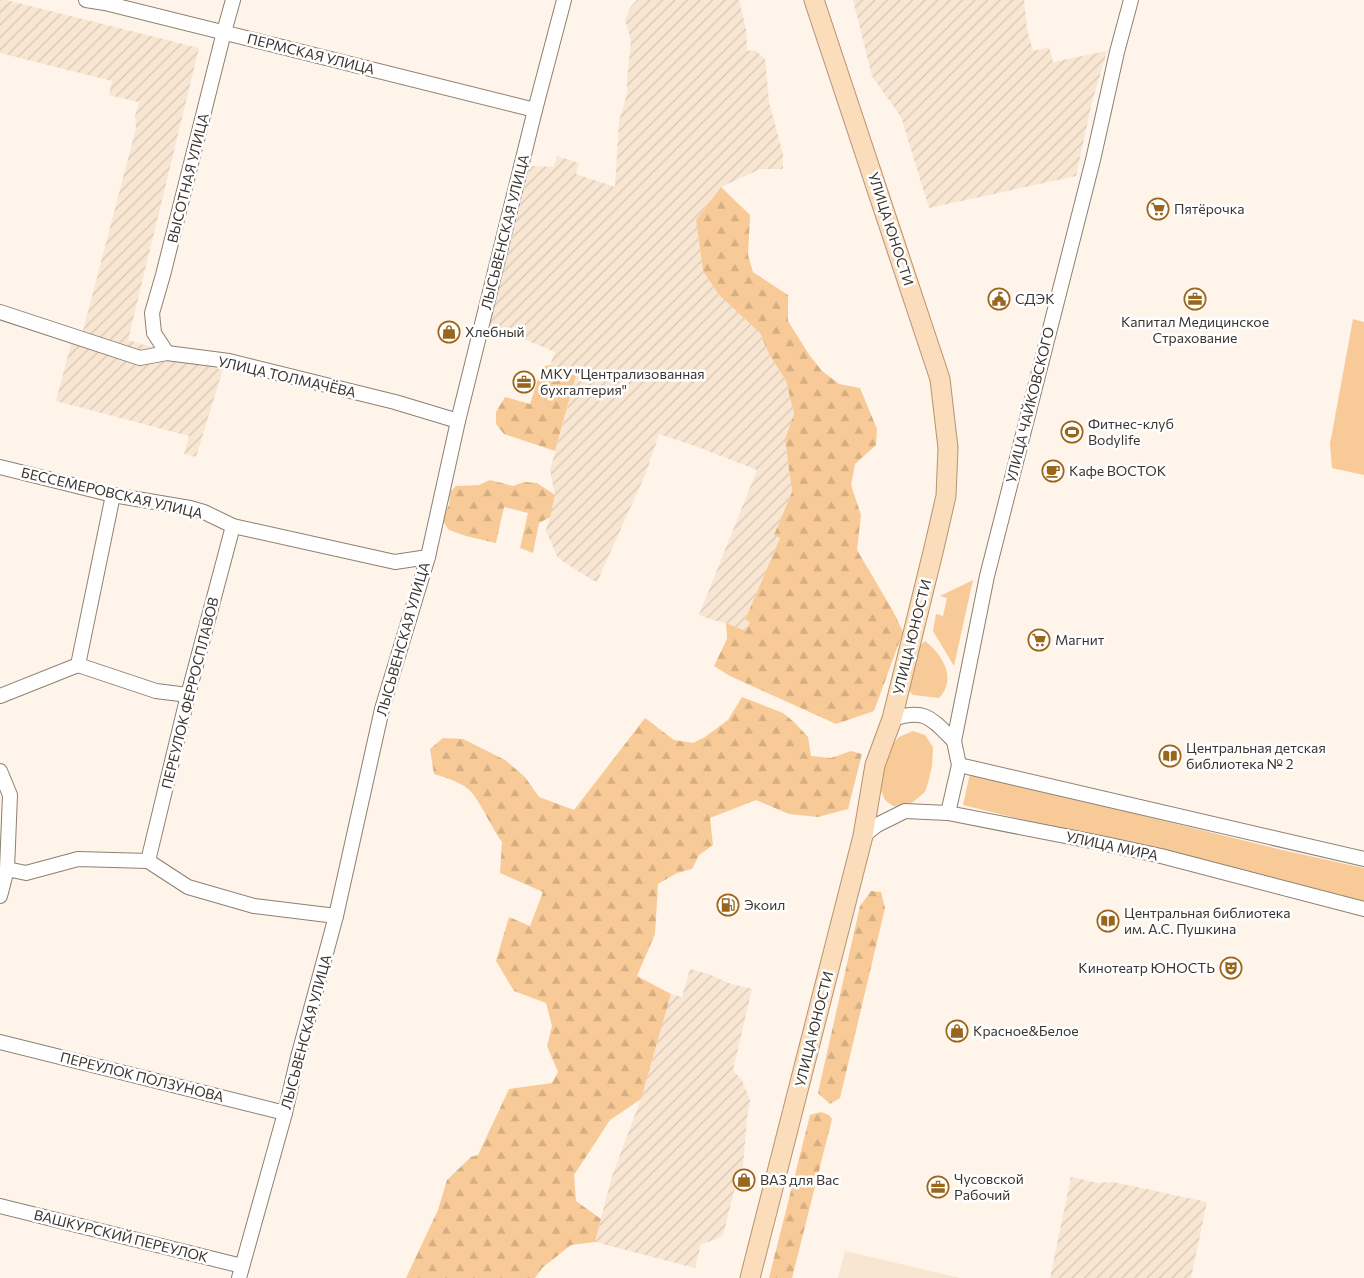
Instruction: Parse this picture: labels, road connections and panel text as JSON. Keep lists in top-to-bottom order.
{
  "streets": {
    "main road": ["УЛИЦА ЮНОСТИ"],
    "street": [
      "ПЕРМСКАЯ УЛИЦА",
      "ВЫСОТНАЯ УЛИЦА",
      "ЛЫСЬВЕНСКАЯ УЛИЦА",
      "УЛИЦА ТОЛМАЧЁВА",
      "УЛИЦА ЧАЙКОВСКОГО",
      "БЕССЕМЕРОВСКАЯ УЛИЦА",
      "ПЕРЕУЛОК ФЕРРОСПЛАВОВ",
      "УЛИЦА МИРА",
      "ПЕРЕУЛОК ПОЛЗУНОВА",
      "ВАШКУРСКИЙ ПЕРЕУЛОК"
    ]
  },
  "crossings": [
    ["ПЕРМСКАЯ УЛИЦА", "ВЫСОТНАЯ УЛИЦА"],
    ["ПЕРМСКАЯ УЛИЦА", "ЛЫСЬВЕНСКАЯ УЛИЦА"],
    ["ВЫСОТНАЯ УЛИЦА", "УЛИЦА ТОЛМАЧЁВА"],
    ["УЛИЦА ЮНОСТИ", "УЛИЦА МИРА"],
    ["ЛЫСЬВЕНСКАЯ УЛИЦА", "УЛИЦА ТОЛМАЧЁВА"],
    ["ЛЫСЬВЕНСКАЯ УЛИЦА", "БЕССЕМЕРОВСКАЯ УЛИЦА"],
    ["ЛЫСЬВЕНСКАЯ УЛИЦА", "ПЕРЕУЛОК ПОЛЗУНОВА"],
    ["ЛЫСЬВЕНСКАЯ УЛИЦА", "ВАШКУРСКИЙ ПЕРЕУЛОК"],
    ["УЛИЦА ЧАЙКОВСКОГО", "УЛИЦА МИРА"],
    ["БЕССЕМЕРОВСКАЯ УЛИЦА", "ПЕРЕУЛОК ФЕРРОСПЛАВОВ"]
  ],
  "places": {
    "supermarket": ["Пятёрочка", "Магнит"],
    "public building": ["СДЭК"],
    "office": ["Капитал Медицинское Страхование", "МКУ \"Централизованная бухгалтерия\"", "Чусовской Рабочий"],
    "shop": ["Хлебный", "Красное&Белое", "ВАЗ для Вас"],
    "sports": ["Фитнес-клуб Bodylife"],
    "cafe": ["Кафе ВОСТОК"],
    "library": ["Центральная детская библиотека № 2", "Центральная библиотека им. А.С. Пушкина"],
    "fuel station": ["Экоил"],
    "theatre": ["Кинотеатр ЮНОСТЬ"]
  }
}
